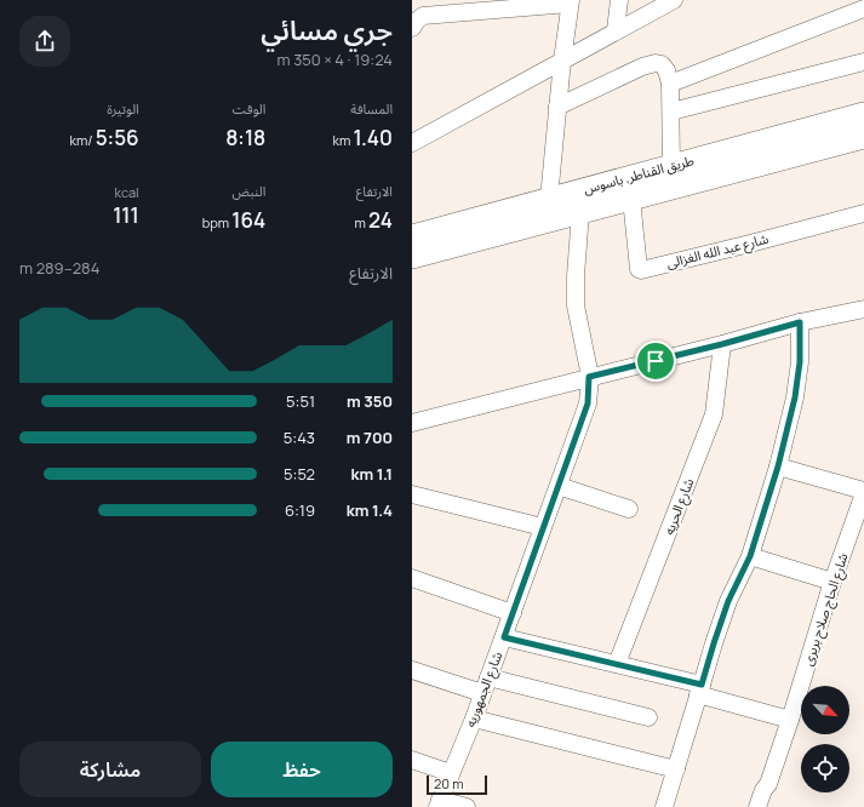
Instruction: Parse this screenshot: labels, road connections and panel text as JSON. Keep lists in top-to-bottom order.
{
  "streets": {
    "main road": ["طريق القناطر, باسوس"],
    "street": [
      "شارع عبد الله الغزالى",
      "شارع الحريه",
      "شارع الحاج صلاح بربرى",
      "شارع الجمهوريه"
    ]
  },
  "crossings": [
    ["طريق القناطر, باسوس", "شارع عبد الله الغزالى"],
    ["طريق القناطر, باسوس", "شارع الجمهوريه"]
  ],
  "scale_bar": "20 m",
  "north": "bottom right",
  "page": {
    "heading": ["جري مسائي", "19:24 · 4 × 350 m"],
    "stats": [
      ["المسافة", "1.40 km"],
      ["الوقت", "8:18"],
      ["الوتيرة", "5:56 /km"],
      ["الارتفاع", "24 m"],
      ["النبض", "164 bpm"],
      ["kcal", "111"]
    ],
    "chart": ["الارتفاع", "284–289 m"],
    "list": [
      {
        "name": "350 m",
        "note": "5:51"
      },
      {
        "name": "700 m",
        "note": "5:43"
      },
      {
        "name": "1.1 km",
        "note": "5:52"
      },
      {
        "name": "1.4 km",
        "note": "6:19"
      }
    ],
    "buttons": ["حفظ", "مشاركة"],
    "scale": "20 m"
  }
}
